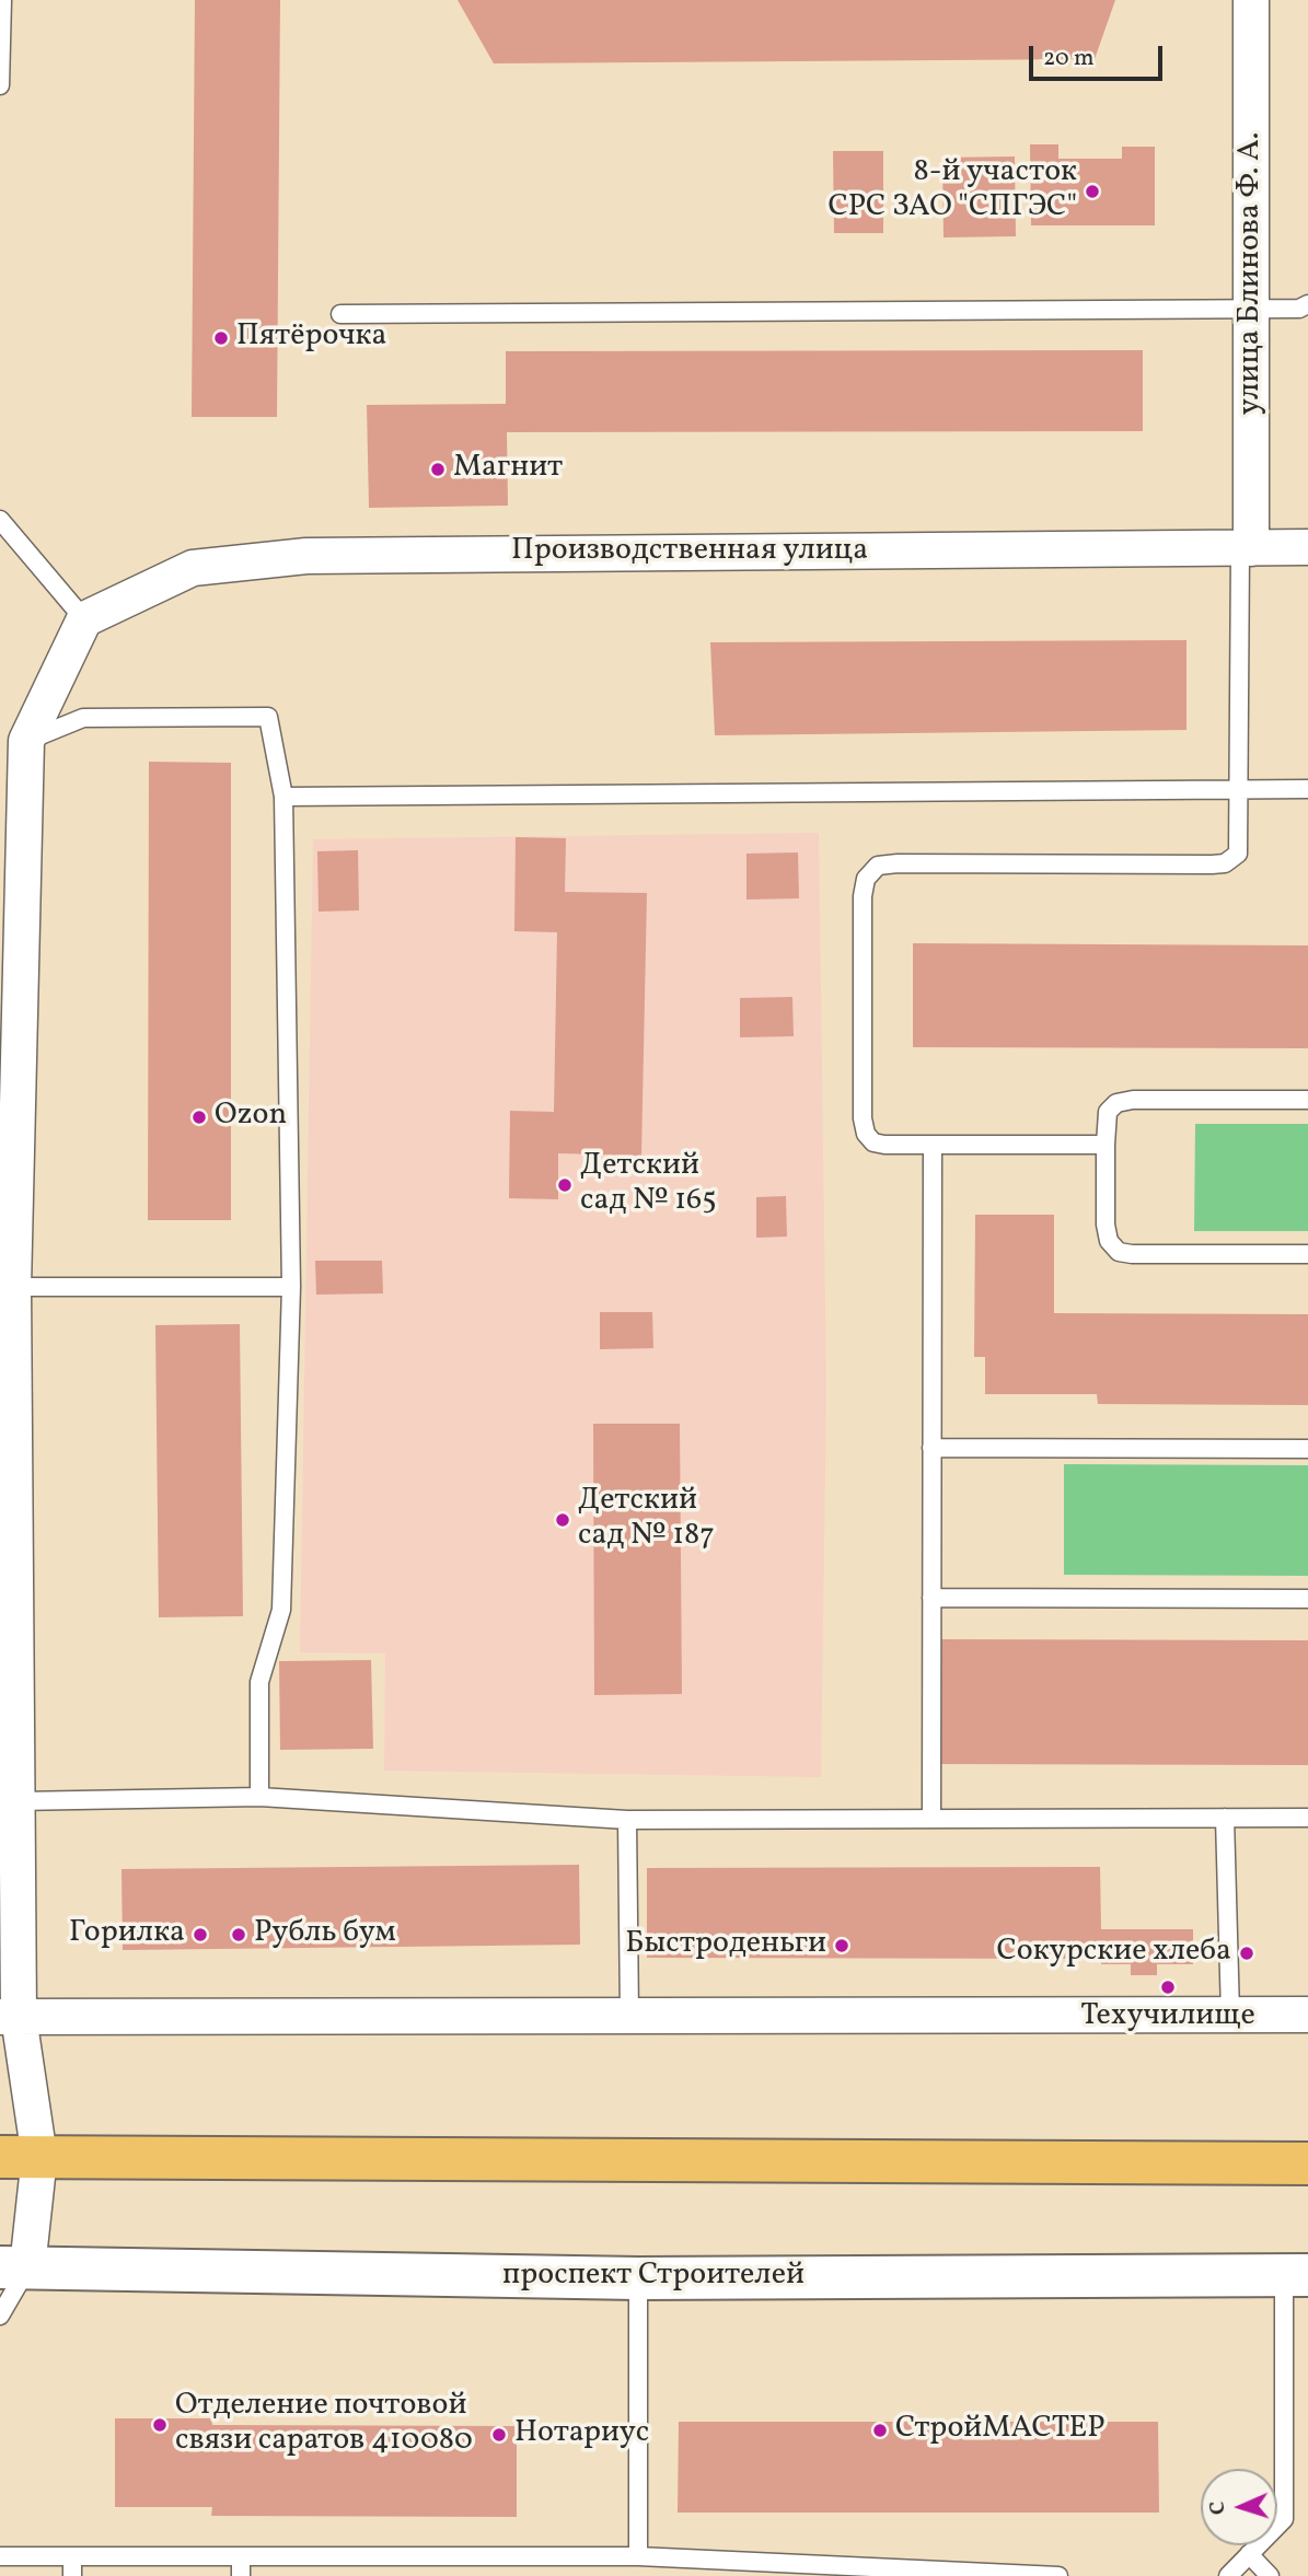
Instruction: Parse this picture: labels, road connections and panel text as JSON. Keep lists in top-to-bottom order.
{
  "streets": {
    "street": ["улица Блинова Ф. А.", "Производственная улица", "проспект Строителей"]
  },
  "crossings": [
    ["улица Блинова Ф. А.", "Производственная улица"]
  ],
  "places": [
    "8-й участок СРС ЗАО \"СПГЭС\"",
    "Пятёрочка",
    "Магнит",
    "Ozon",
    "Детский сад № 165",
    "Детский сад № 187",
    "Горилка",
    "Рубль бум",
    "Быстроденьги",
    "Сокурские хлеба",
    "Техучилище",
    "Отделение почтовой связи саратов 410080",
    "СтройМАСТЕР",
    "Нотариус"
  ],
  "scale_bar": "20 m",
  "north": "left"
}
